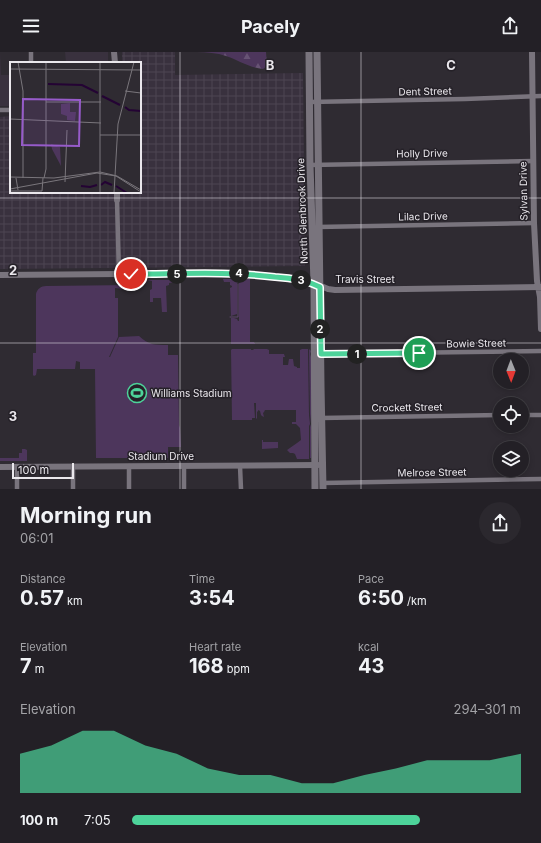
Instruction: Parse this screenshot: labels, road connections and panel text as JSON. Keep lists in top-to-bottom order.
{
  "streets": {
    "main road": ["North Glenbrook Drive"],
    "street": [
      "Dent Street",
      "Holly Drive",
      "Sylvan Drive",
      "Lilac Drive",
      "Travis Street",
      "Bowie Street",
      "Crockett Street",
      "Stadium Drive",
      "Melrose Street"
    ]
  },
  "crossings": [
    ["Dent Street", "Sylvan Drive"],
    ["Dent Street", "North Glenbrook Drive"],
    ["Holly Drive", "Sylvan Drive"],
    ["Holly Drive", "North Glenbrook Drive"],
    ["Sylvan Drive", "Lilac Drive"],
    ["Sylvan Drive", "Travis Street"],
    ["North Glenbrook Drive", "Lilac Drive"],
    ["North Glenbrook Drive", "Travis Street"],
    ["North Glenbrook Drive", "Bowie Street"],
    ["North Glenbrook Drive", "Crockett Street"],
    ["North Glenbrook Drive", "Stadium Drive"],
    ["North Glenbrook Drive", "Melrose Street"]
  ],
  "places": {
    "sports": ["Williams Stadium"]
  },
  "scale_bar": "100 m",
  "north": "bottom",
  "page": {
    "header": "Pacely",
    "pins": [
      "4",
      "5",
      "3",
      "2",
      "1"
    ],
    "scale": "100 m",
    "heading": ["Morning run", "06:01"],
    "stats": [
      ["Distance", "0.57 km"],
      ["Time", "3:54"],
      ["Pace", "6:50 /km"],
      ["Elevation", "7 m"],
      ["Heart rate", "168 bpm"],
      ["kcal", "43"]
    ],
    "chart": ["Elevation", "294–301 m"],
    "list": [
      {
        "name": "100 m",
        "note": "7:05"
      }
    ]
  },
  "grid": {
    "columns": ["B", "C"],
    "rows": ["2", "3"]
  }
}
